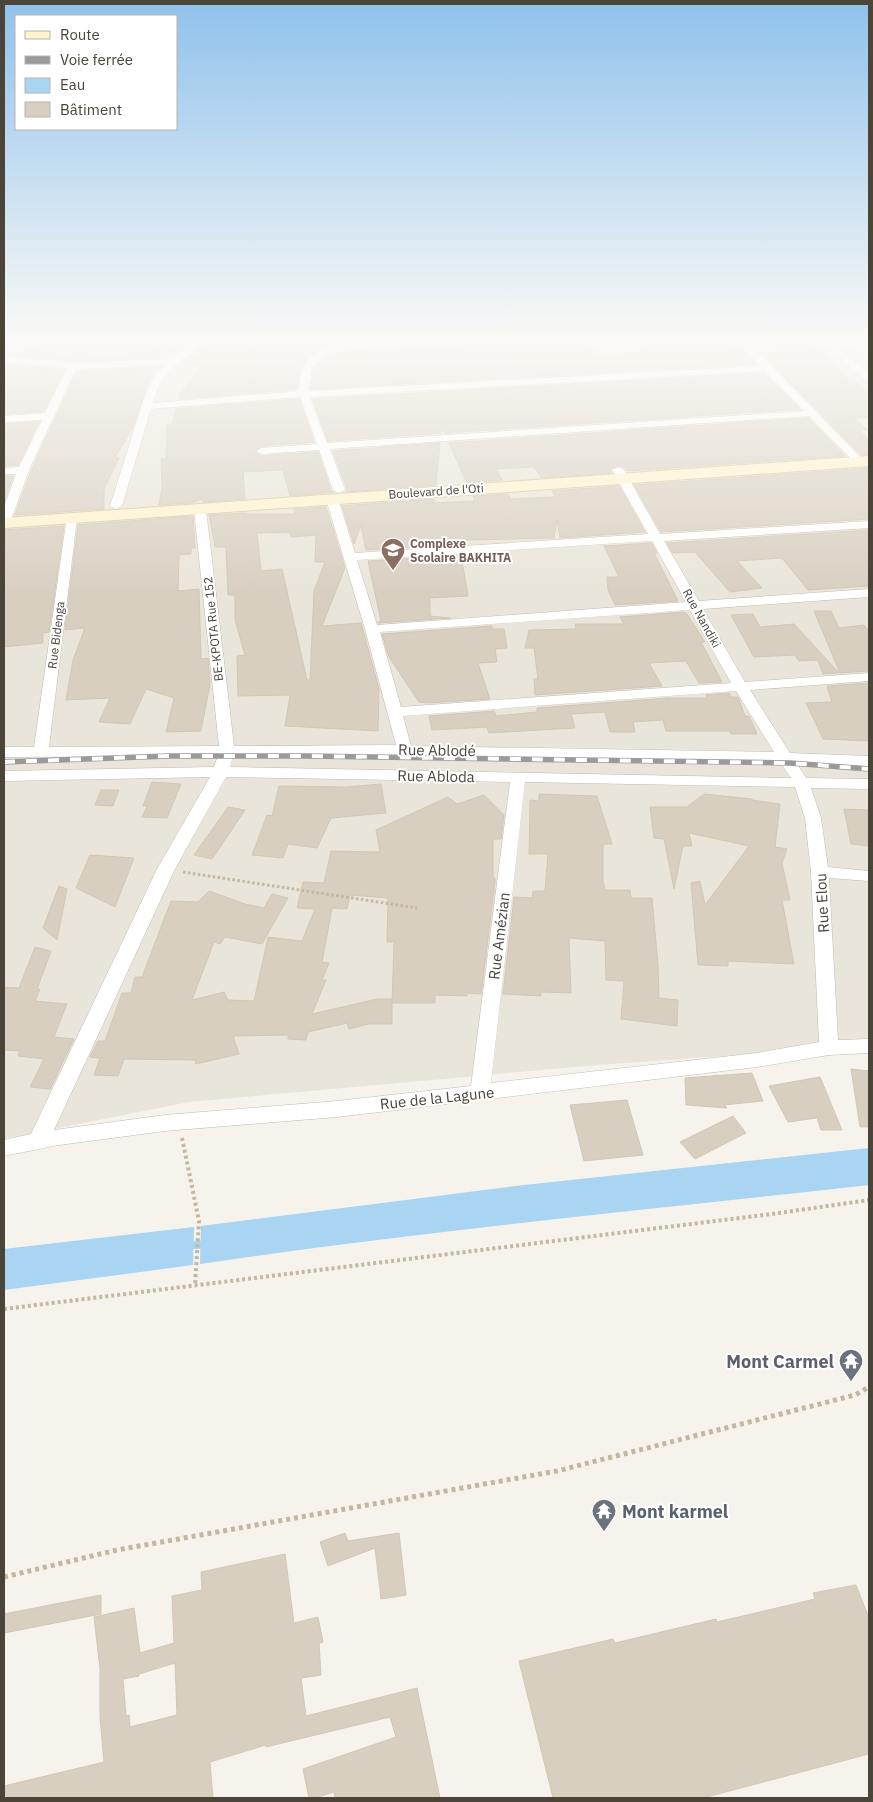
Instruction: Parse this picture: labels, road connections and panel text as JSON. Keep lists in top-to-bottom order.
{
  "streets": {
    "main road": ["Boulevard de l'Oti"],
    "street": [
      "Rue Nandiki",
      "BE-KPOTA Rue 152",
      "Rue Bidenga",
      "Rue Ablodé",
      "Rue Abloda",
      "Rue Elou",
      "Rue Amézian",
      "Rue de la Lagune"
    ]
  },
  "crossings": [
    ["Boulevard de l'Oti", "Rue Nandiki"],
    ["Boulevard de l'Oti", "BE-KPOTA Rue 152"],
    ["Boulevard de l'Oti", "Rue Bidenga"],
    ["Rue Nandiki", "Rue Ablodé"],
    ["Rue Nandiki", "Rue Elou"],
    ["BE-KPOTA Rue 152", "Rue Ablodé"],
    ["Rue Bidenga", "Rue Ablodé"],
    ["Rue Ablodé", "Rue Elou"],
    ["Rue Abloda", "Rue Elou"],
    ["Rue Abloda", "Rue Amézian"],
    ["Rue Elou", "Rue de la Lagune"],
    ["Rue Amézian", "Rue de la Lagune"]
  ],
  "places": {
    "school or university": ["Complexe Scolaire BAKHITA"],
    "temple": ["Mont Carmel", "Mont karmel"]
  },
  "legend": [
    "Route",
    "Voie ferrée",
    "Eau",
    "Bâtiment"
  ]
}
